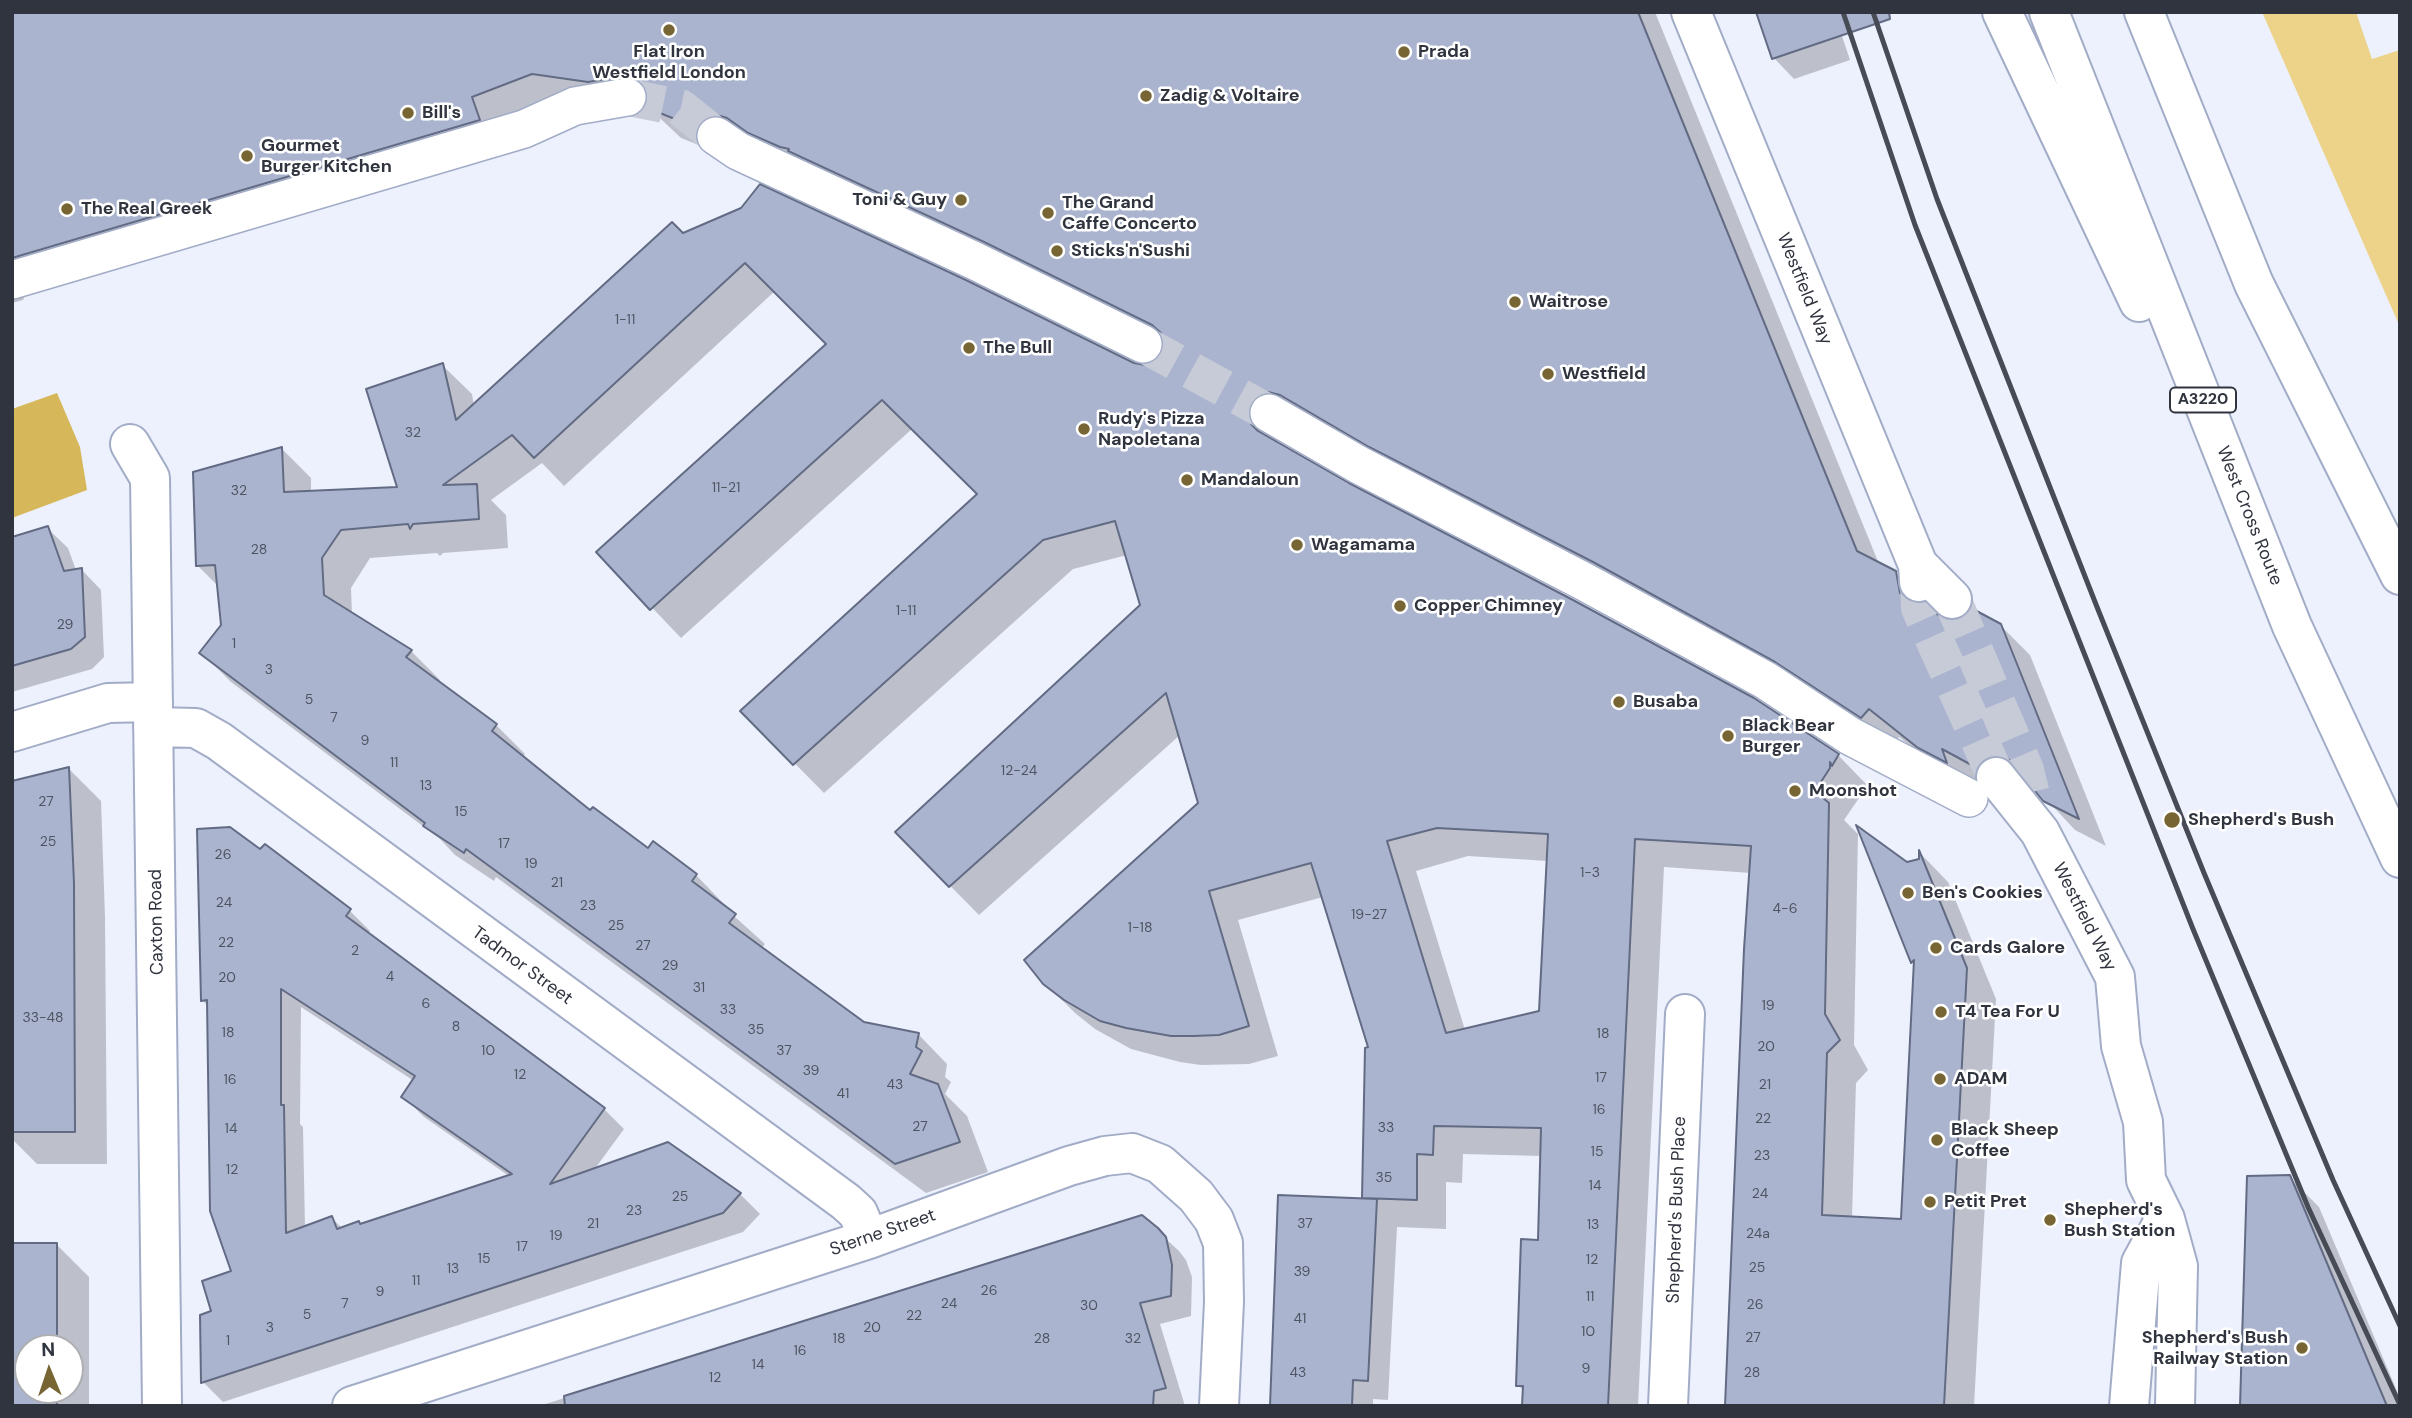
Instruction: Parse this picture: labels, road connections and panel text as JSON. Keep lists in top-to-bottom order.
{
  "streets": {
    "main road": [
      "Westfield Way",
      "A3220",
      "West Cross Route",
      "Caxton Road",
      "Tadmor Street",
      "Shepherd's Bush Place",
      "Sterne Street"
    ]
  },
  "crossings": [
    ["A3220", "West Cross Route"],
    ["Caxton Road", "Tadmor Street"],
    ["Tadmor Street", "Sterne Street"]
  ],
  "places": [
    "Flat Iron Westfield London",
    "Prada",
    "Zadig & Voltaire",
    "Bill's",
    "Gourmet Burger Kitchen",
    "Toni & Guy",
    "The Real Greek",
    "The Grand Caffe Concerto",
    "Sticks'n'Sushi",
    "Waitrose",
    "The Bull",
    "Westfield",
    "Rudy's Pizza Napoletana",
    "Mandaloun",
    "Wagamama",
    "Copper Chimney",
    "Busaba",
    "Black Bear Burger",
    "Moonshot",
    "Shepherd's Bush",
    "Ben's Cookies",
    "Cards Galore",
    "T4 Tea For U",
    "ADAM",
    "Black Sheep Coffee",
    "Petit Pret",
    "Shepherd's Bush Station",
    "Shepherd's Bush Railway Station"
  ],
  "house_numbers": [
    "1-11",
    "32",
    "11-21",
    "32",
    "28",
    "1-11",
    "29",
    "1",
    "3",
    "5",
    "7",
    "9",
    "11",
    "12-24",
    "13",
    "27",
    "15",
    "25",
    "17",
    "26",
    "19",
    "1-3",
    "21",
    "24",
    "23",
    "4-6",
    "19-27",
    "25",
    "1-18",
    "22",
    "27",
    "2",
    "29",
    "4",
    "20",
    "31",
    "6",
    "19",
    "33",
    "33-48",
    "8",
    "35",
    "18",
    "18",
    "20",
    "10",
    "37",
    "39",
    "12",
    "17",
    "16",
    "43",
    "21",
    "41",
    "16",
    "22",
    "27",
    "33",
    "14",
    "15",
    "23",
    "12",
    "35",
    "14",
    "24",
    "25",
    "23",
    "21",
    "37",
    "13",
    "24a",
    "19",
    "17",
    "15",
    "12",
    "25",
    "13",
    "39",
    "11",
    "26",
    "9",
    "11",
    "7",
    "24",
    "26",
    "30",
    "5",
    "22",
    "41",
    "3",
    "20",
    "10",
    "27",
    "18",
    "28",
    "32",
    "1",
    "16",
    "14",
    "9",
    "43",
    "28",
    "12"
  ],
  "north": "top"
}
